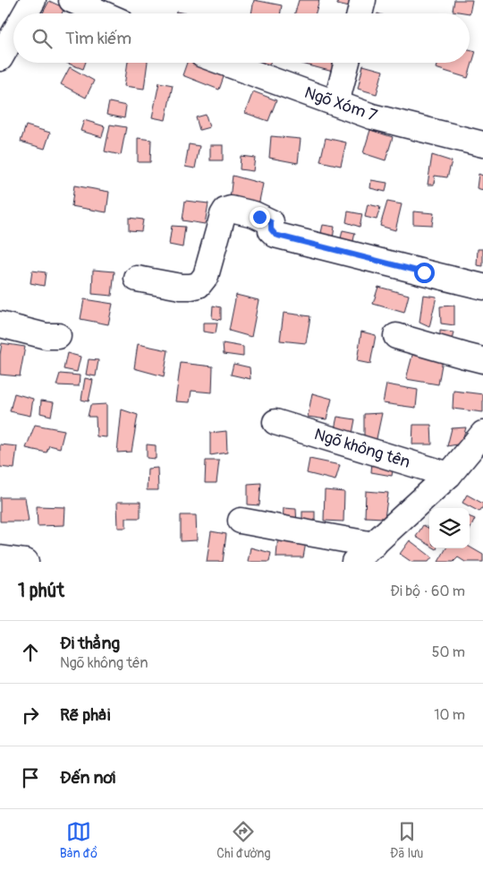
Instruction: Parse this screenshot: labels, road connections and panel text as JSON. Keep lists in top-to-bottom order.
{
  "streets": {
    "street": ["Ngõ Xóm 7", "Ngõ không tên"]
  },
  "page": {
    "search": "Tìm kiếm",
    "heading": ["1 phút", "Đi bộ · 60 m"],
    "list": [
      ["Đi thẳng", "Ngõ không tên", "50 m"],
      ["Rẽ phải", "10 m"],
      "Đến nơi"
    ],
    "nav": ["Bản đồ", "Chỉ đường", "Đã lưu"]
  }
}
